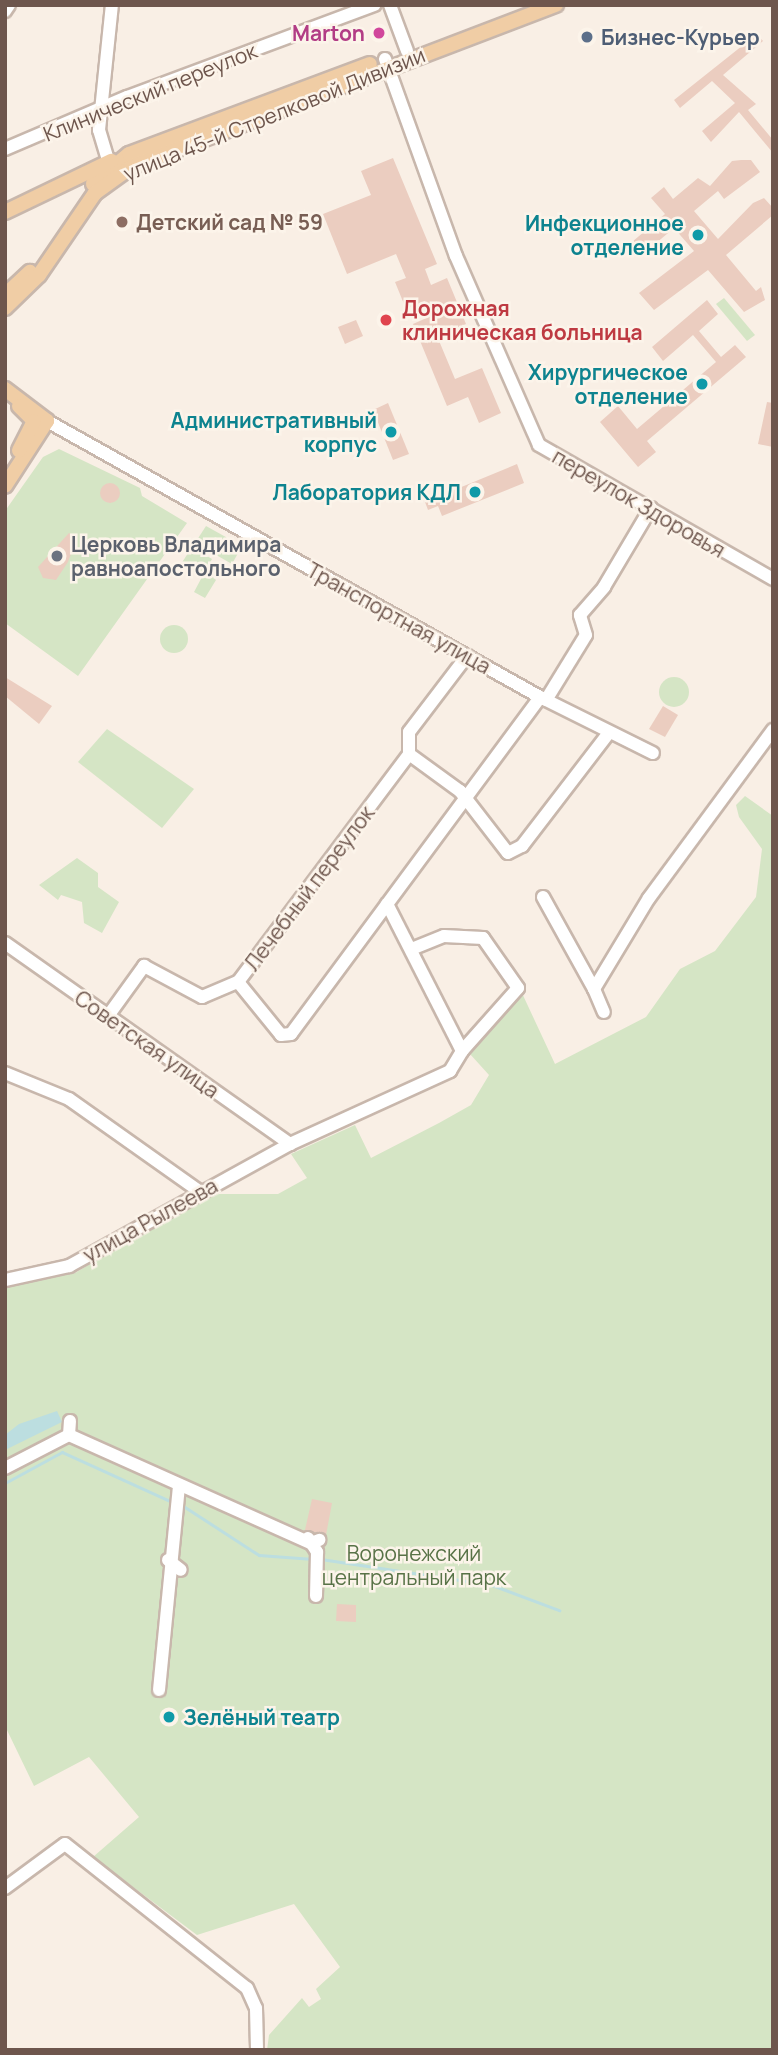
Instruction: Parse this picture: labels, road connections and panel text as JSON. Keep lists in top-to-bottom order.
{
  "streets": {
    "main road": ["улица 45-й Стрелковой Дивизии"],
    "street": [
      "Клинический переулок",
      "переулок Здоровья",
      "Транспортная улица",
      "Лечебный переулок",
      "Советская улица",
      "улица Рылеева"
    ]
  },
  "crossings": [
    ["улица 45-й Стрелковой Дивизии", "переулок Здоровья"],
    ["Транспортная улица", "Лечебный переулок"],
    ["Лечебный переулок", "Советская улица"],
    ["Советская улица", "улица Рылеева"]
  ],
  "parks": ["Воронежский центральный парк"],
  "places": [
    "Marton",
    "Бизнес-Курьер",
    "Детский сад № 59",
    "Инфекционное отделение",
    "Дорожная клиническая больница",
    "Хирургическое отделение",
    "Административный корпус",
    "Лаборатория КДЛ",
    "Церковь Владимира равноапостольного",
    "Зелёный театр"
  ]
}
